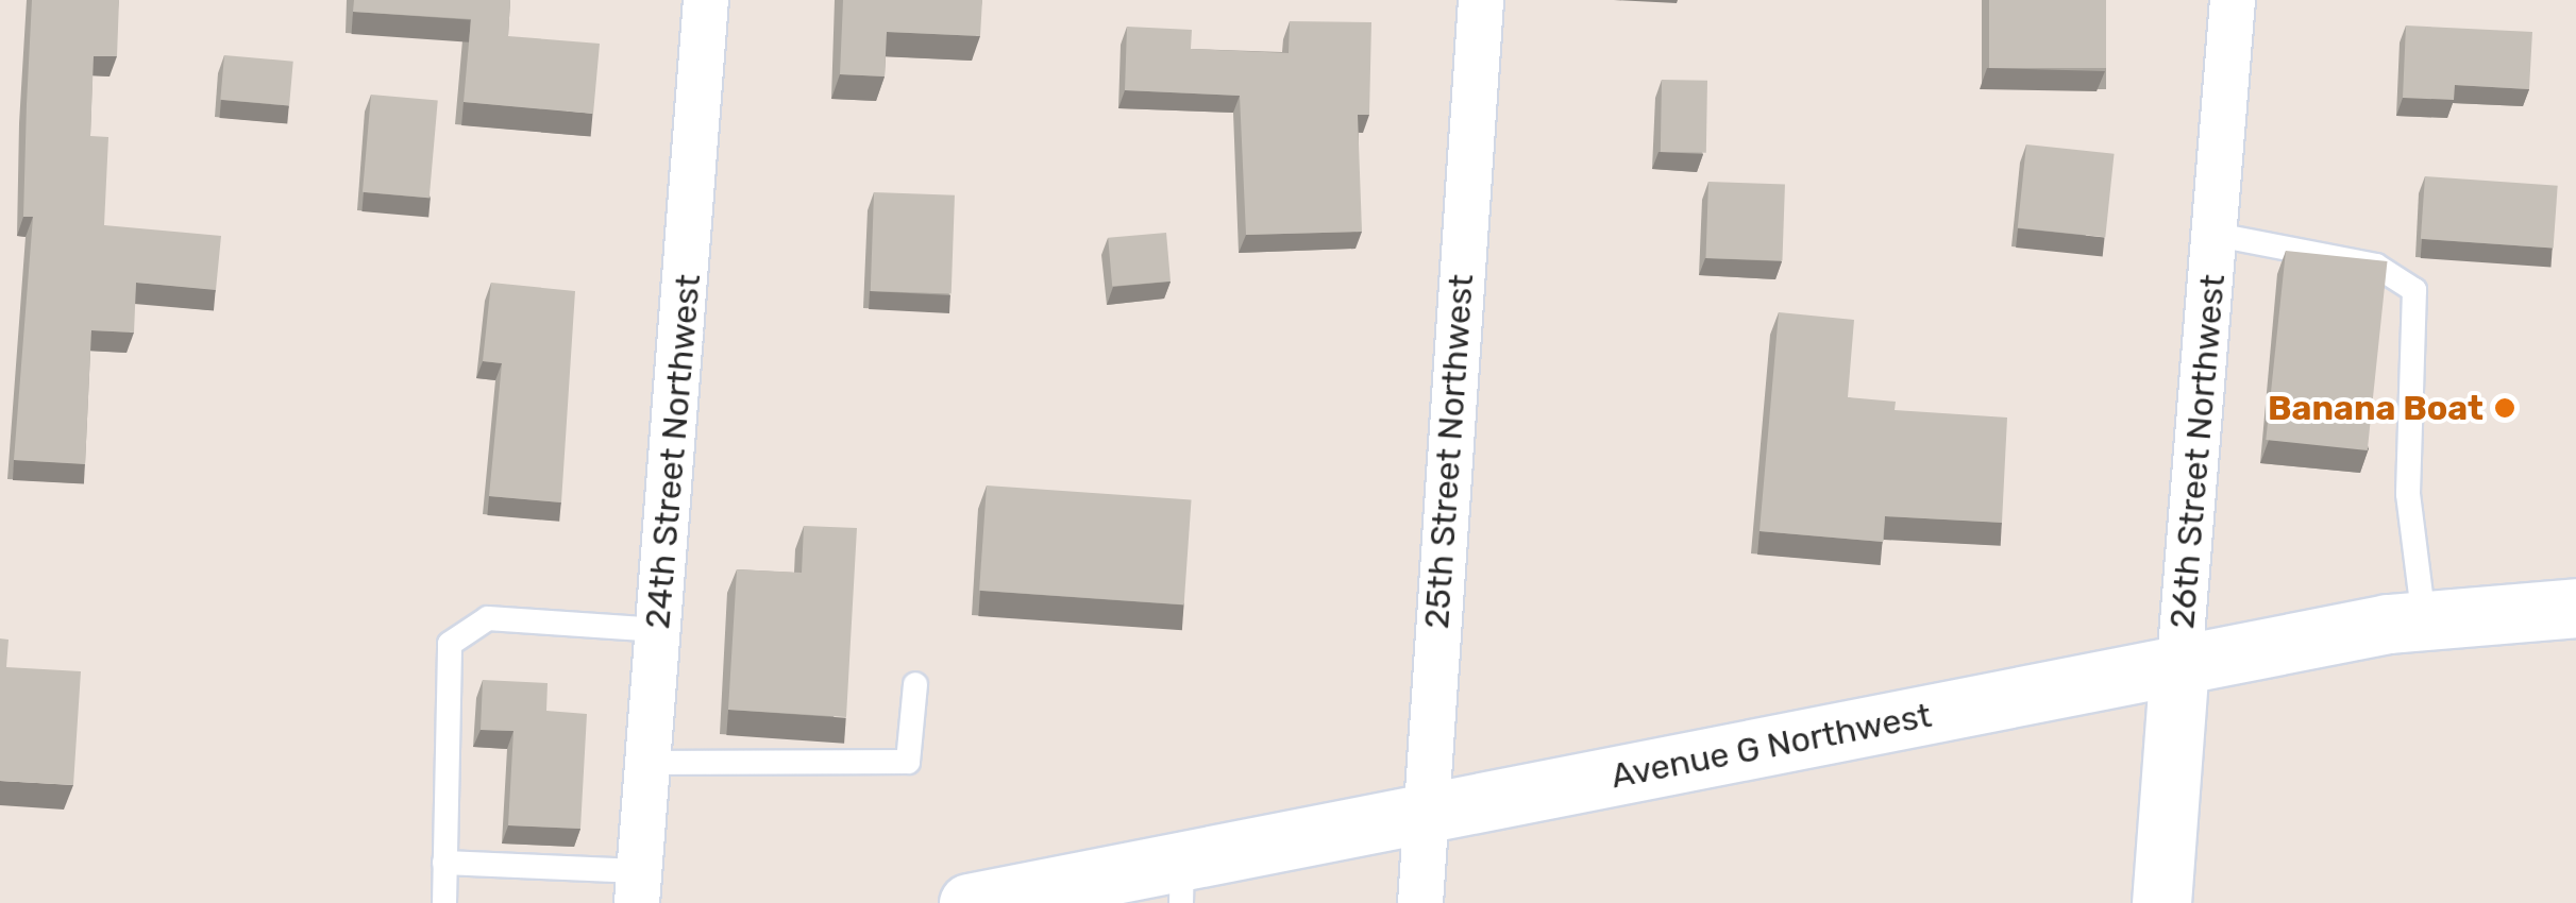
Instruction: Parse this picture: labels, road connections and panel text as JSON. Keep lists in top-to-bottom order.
{
  "streets": {
    "main road": ["26th Street Northwest", "Avenue G Northwest"],
    "street": ["24th Street Northwest", "25th Street Northwest"]
  },
  "crossings": [
    ["25th Street Northwest", "Avenue G Northwest"],
    ["26th Street Northwest", "Avenue G Northwest"]
  ],
  "places": ["Banana Boat"]
}
